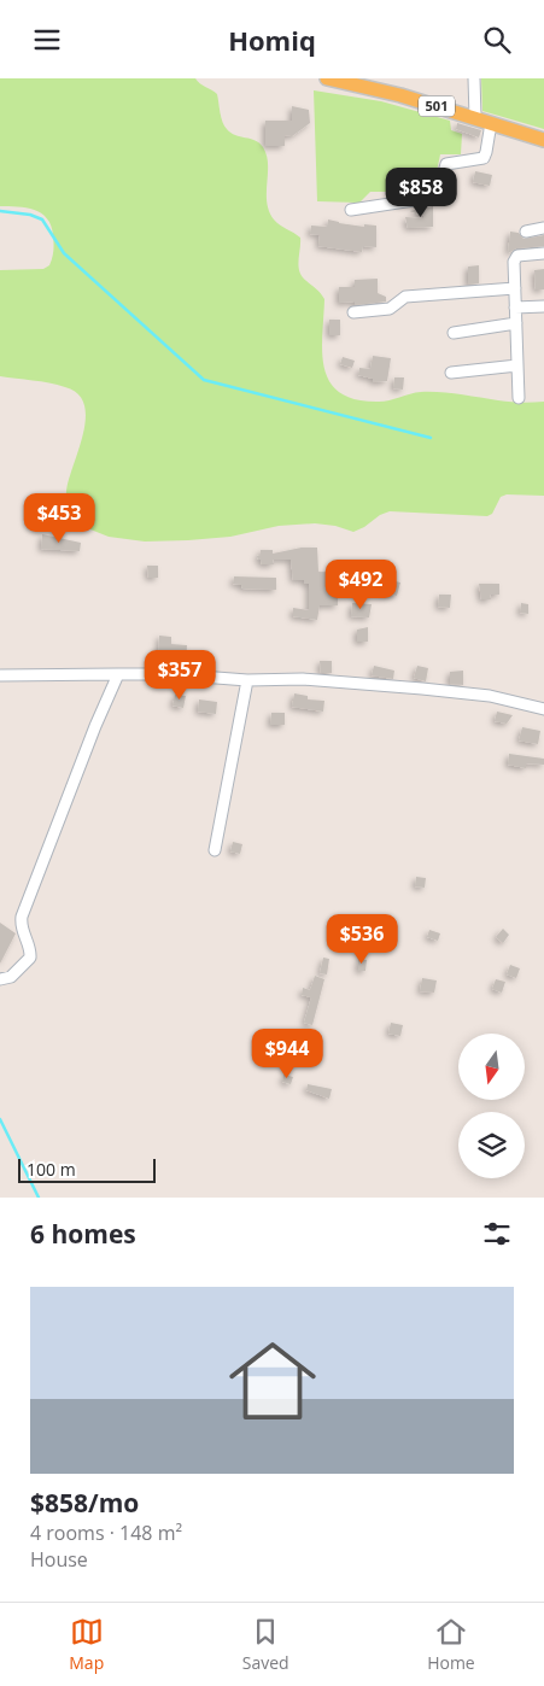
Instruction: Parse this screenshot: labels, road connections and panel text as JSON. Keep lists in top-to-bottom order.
{
  "streets": {
    "main road": ["501"]
  },
  "scale_bar": "100 m",
  "north": "bottom",
  "page": {
    "header": "Homiq",
    "price": [
      "$858",
      "$453",
      "$492",
      "$357",
      "$536",
      "$944"
    ],
    "scale": "100 m",
    "heading": "6 homes",
    "list": [
      {
        "name": "$858/mo",
        "note": "4 rooms · 148 m² · House"
      }
    ],
    "tabs": ["Map", "Saved", "Home"]
  }
}
